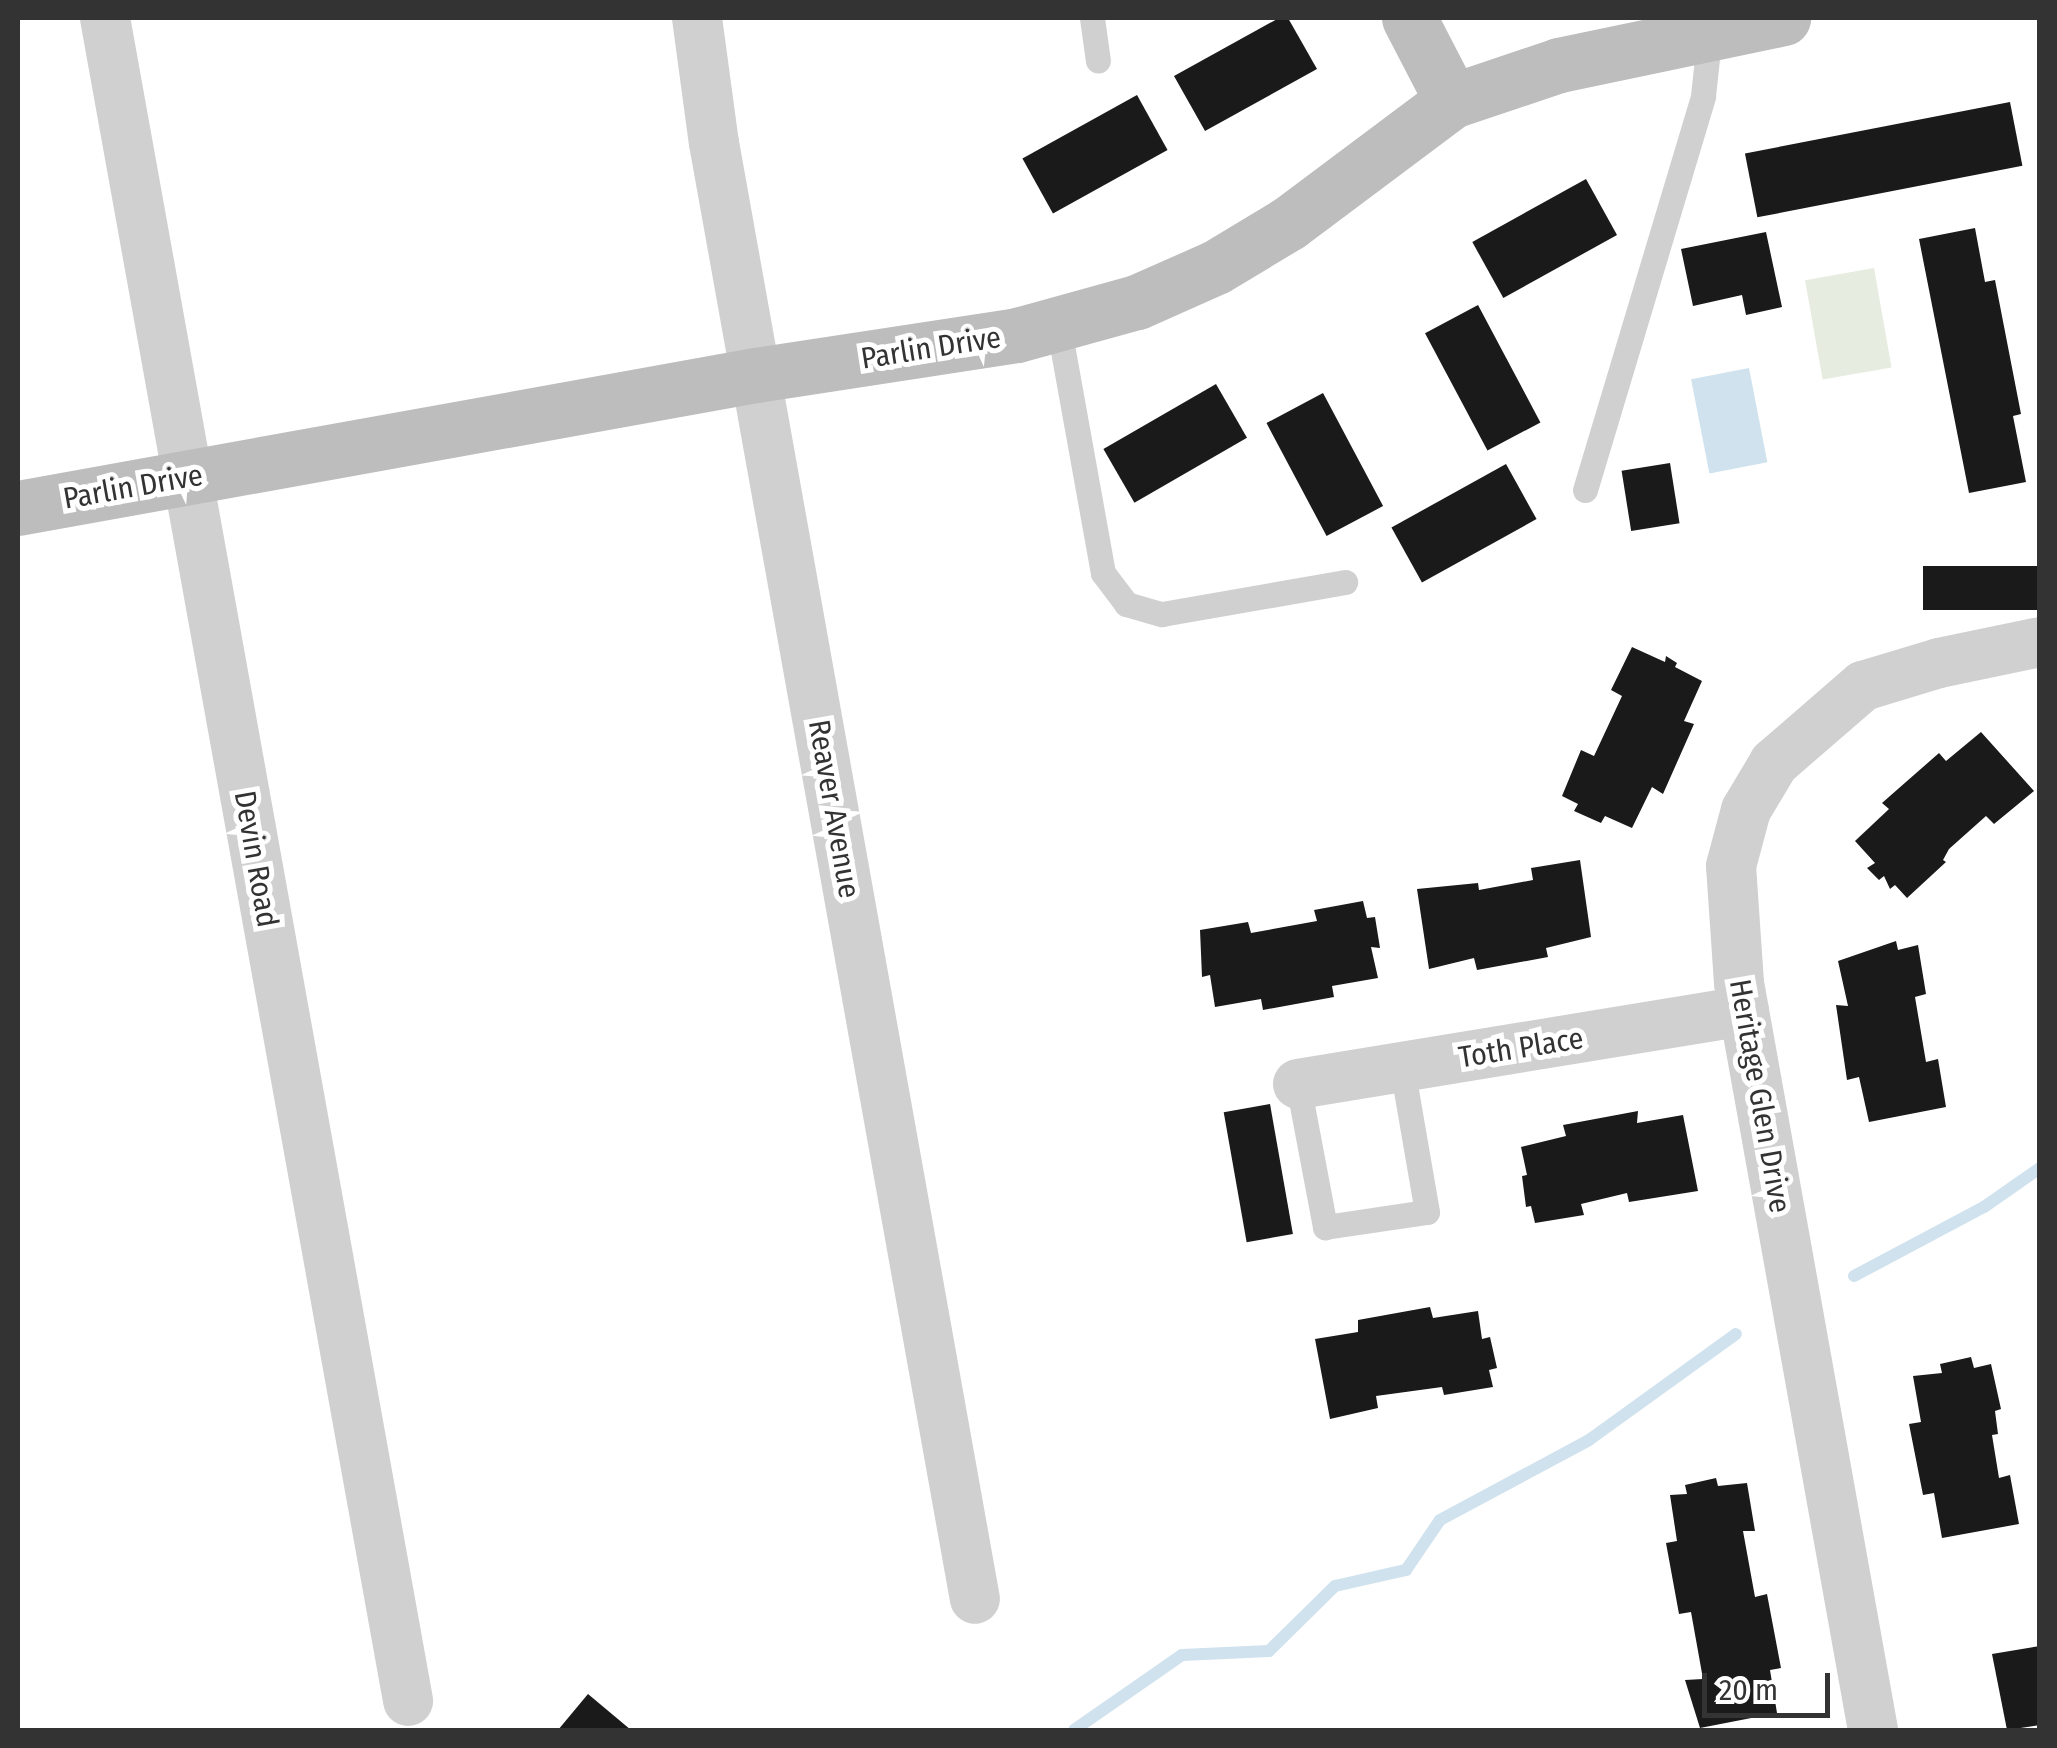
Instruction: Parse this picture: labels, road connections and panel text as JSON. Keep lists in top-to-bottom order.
{
  "streets": {
    "street": [
      "Parlin Drive",
      "Reaver Avenue",
      "Devin Road",
      "Toth Place",
      "Heritage Glen Drive"
    ]
  },
  "crossings": [
    ["Parlin Drive", "Reaver Avenue"],
    ["Parlin Drive", "Devin Road"],
    ["Toth Place", "Heritage Glen Drive"]
  ],
  "scale_bar": "20 m"
}
